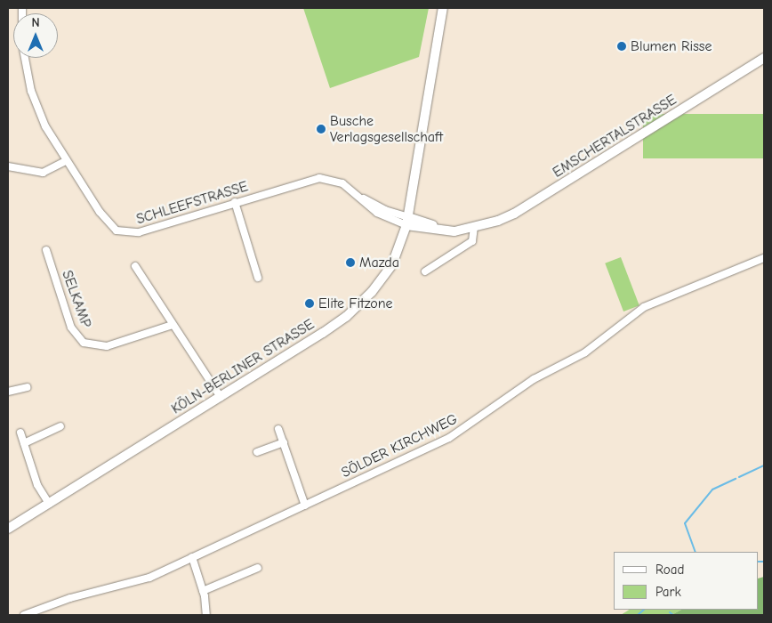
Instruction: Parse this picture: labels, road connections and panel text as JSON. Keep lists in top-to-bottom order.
{
  "streets": {
    "main road": ["EMSCHERTALSTRASSE", "KÖLN-BERLINER STRASSE"],
    "street": ["SCHLEEFSTRASSE", "SELKAMP", "SÖLDER KIRCHWEG"]
  },
  "crossings": [
    ["EMSCHERTALSTRASSE", "SCHLEEFSTRASSE"],
    ["EMSCHERTALSTRASSE", "KÖLN-BERLINER STRASSE"],
    ["SCHLEEFSTRASSE", "KÖLN-BERLINER STRASSE"]
  ],
  "places": [
    "Blumen Risse",
    "Busche Verlagsgesellschaft",
    "Mazda",
    "Elite Fitzone"
  ],
  "legend": ["Road", "Park"],
  "north": "top"
}
